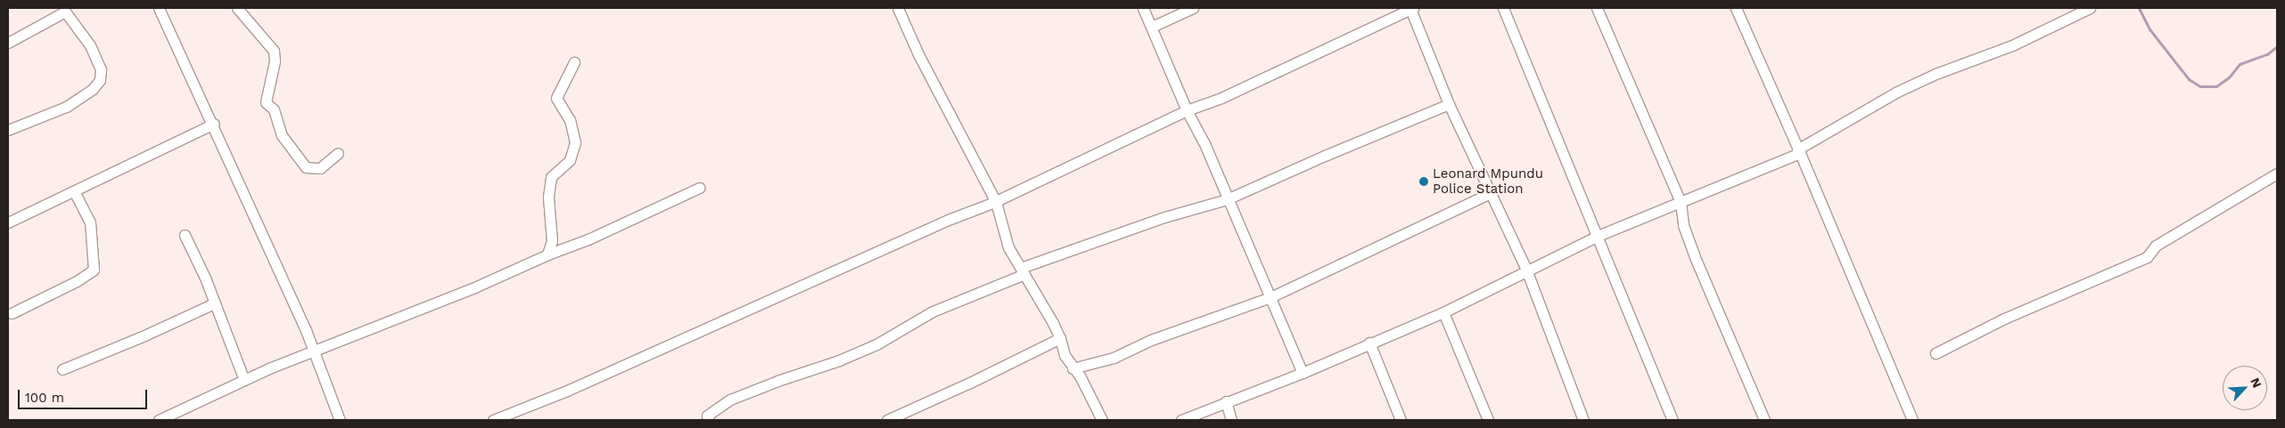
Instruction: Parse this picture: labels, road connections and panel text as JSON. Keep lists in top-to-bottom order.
{
  "places": ["Leonard Mpundu Police Station"],
  "scale_bar": "100 m",
  "north": "top right"
}
